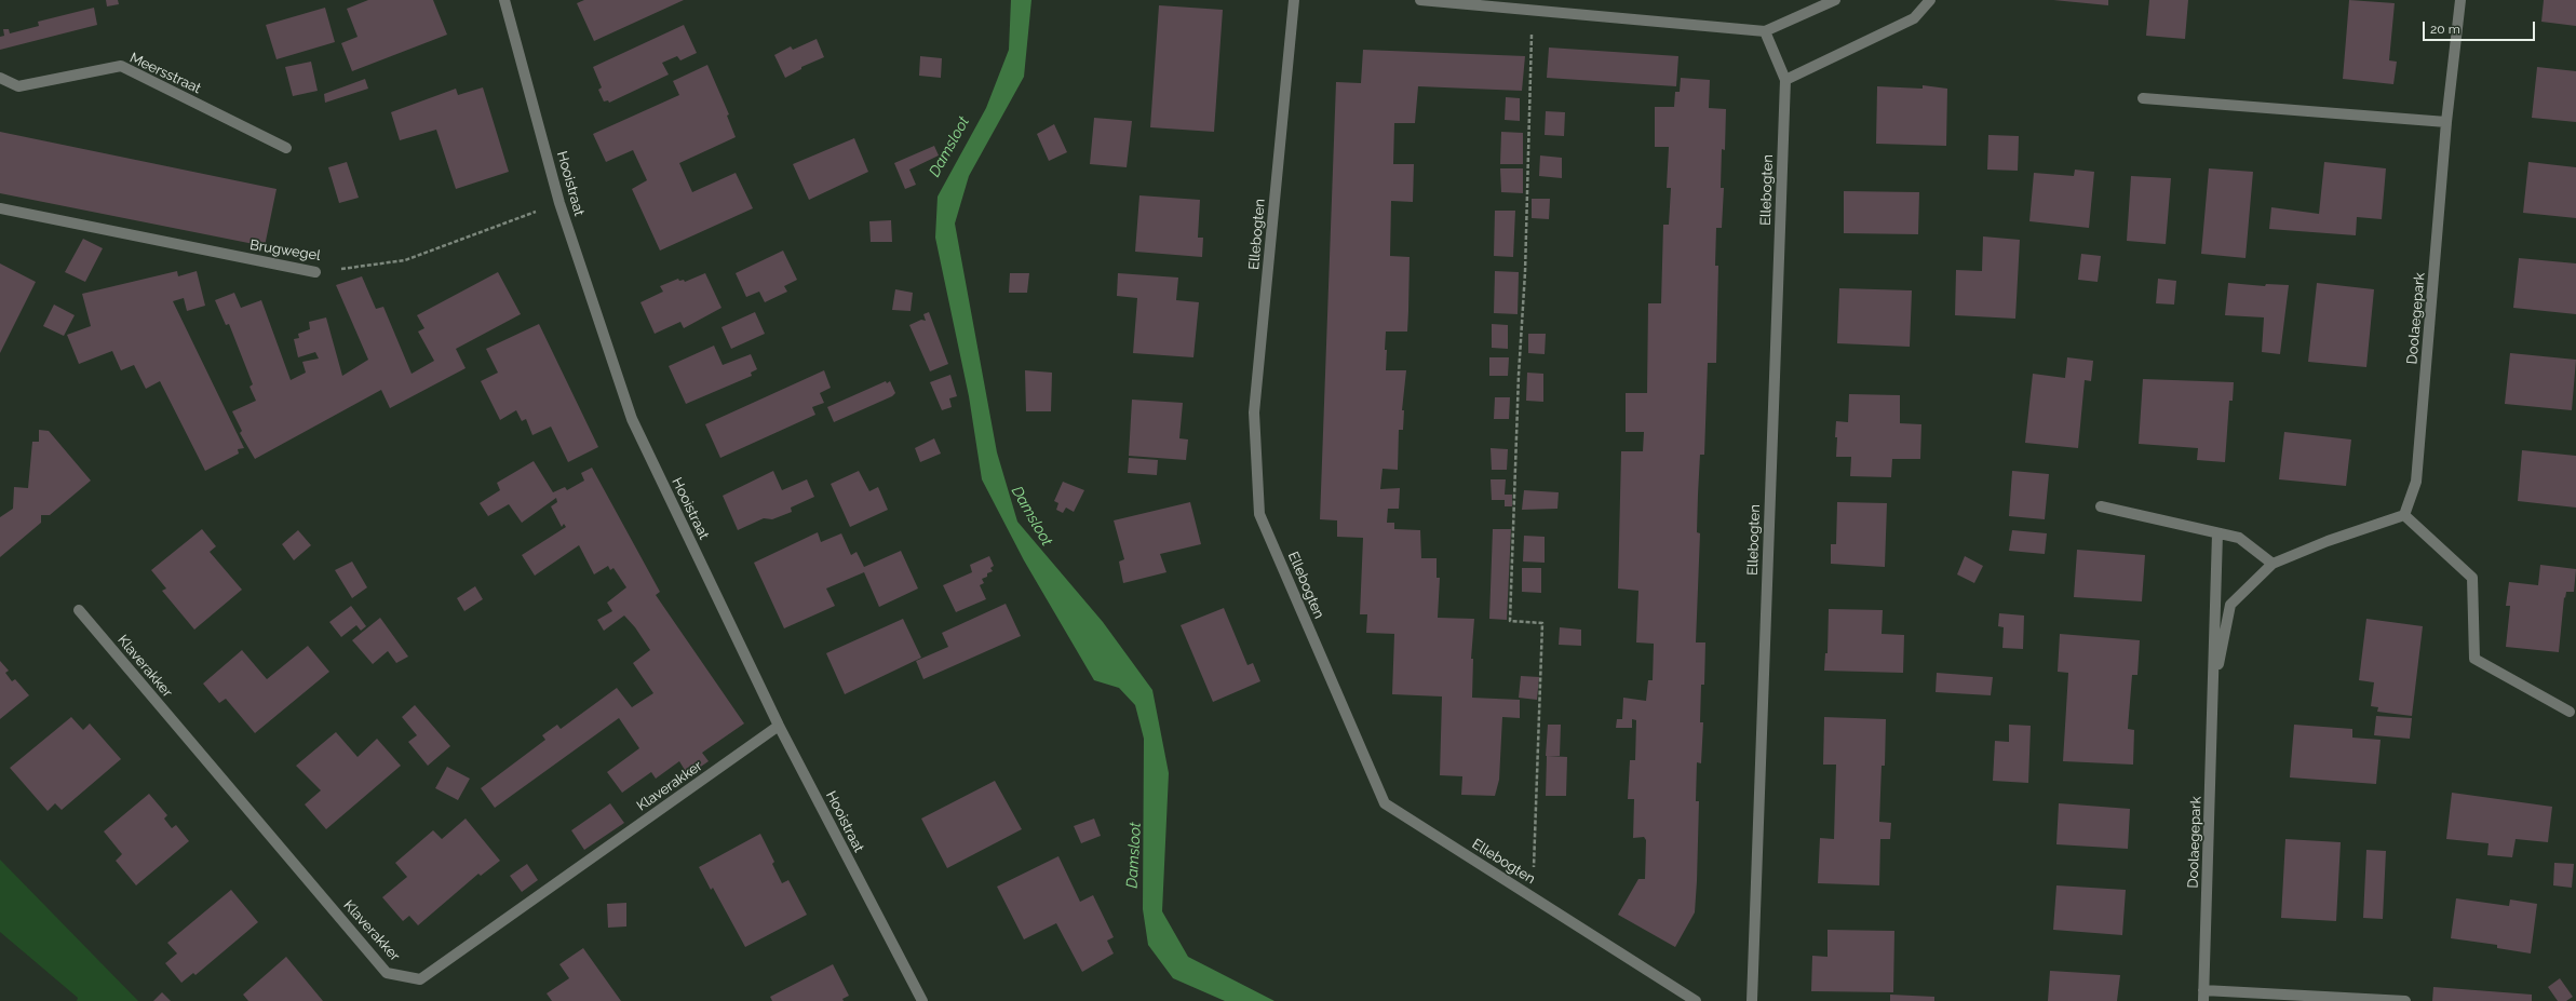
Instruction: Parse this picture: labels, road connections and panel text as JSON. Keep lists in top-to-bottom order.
{
  "streets": {
    "street": [
      "Meersstraat",
      "Hooistraat",
      "Ellebogten",
      "Brugwegel",
      "Doolaegepark",
      "Klaverakker"
    ]
  },
  "crossings": [
    ["Hooistraat", "Brugwegel"],
    ["Hooistraat", "Klaverakker"]
  ],
  "water": ["Damsloot"],
  "scale_bar": "20 m"
}
